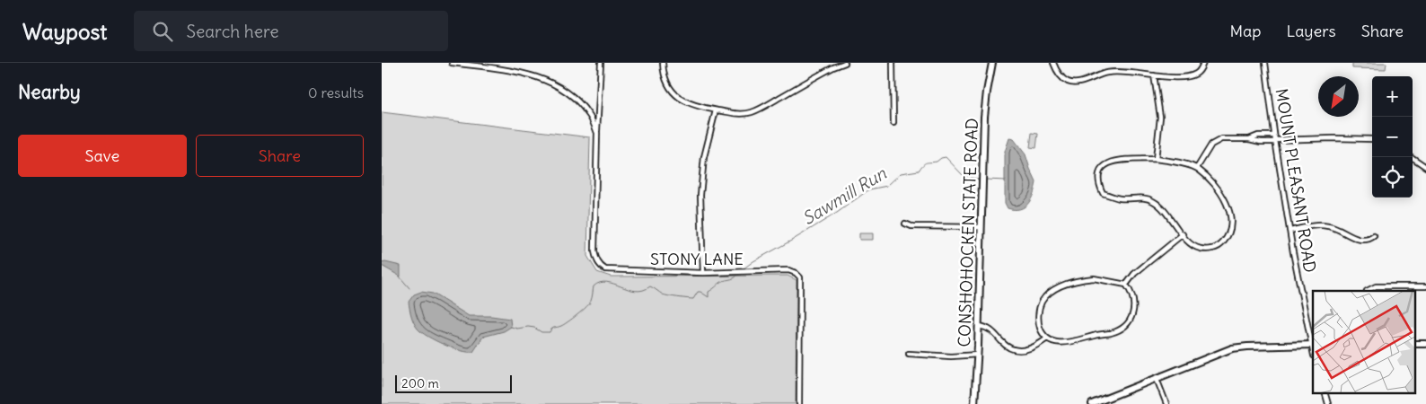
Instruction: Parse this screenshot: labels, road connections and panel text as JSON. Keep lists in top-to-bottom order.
{
  "streets": {
    "main road": ["CONSHOHOCKEN STATE ROAD"],
    "street": ["MOUNT PLEASANT ROAD", "STONY LANE"]
  },
  "water": ["Sawmill Run"],
  "scale_bar": "200 m",
  "north": "bottom left",
  "page": {
    "header": "Waypost",
    "search": "Search here",
    "nav": ["Map", "Layers", "Share"],
    "heading": ["Nearby", "0 results"],
    "map_buttons": ["+", "−"],
    "buttons": ["Save", "Share"],
    "scale": "200 m"
  }
}
